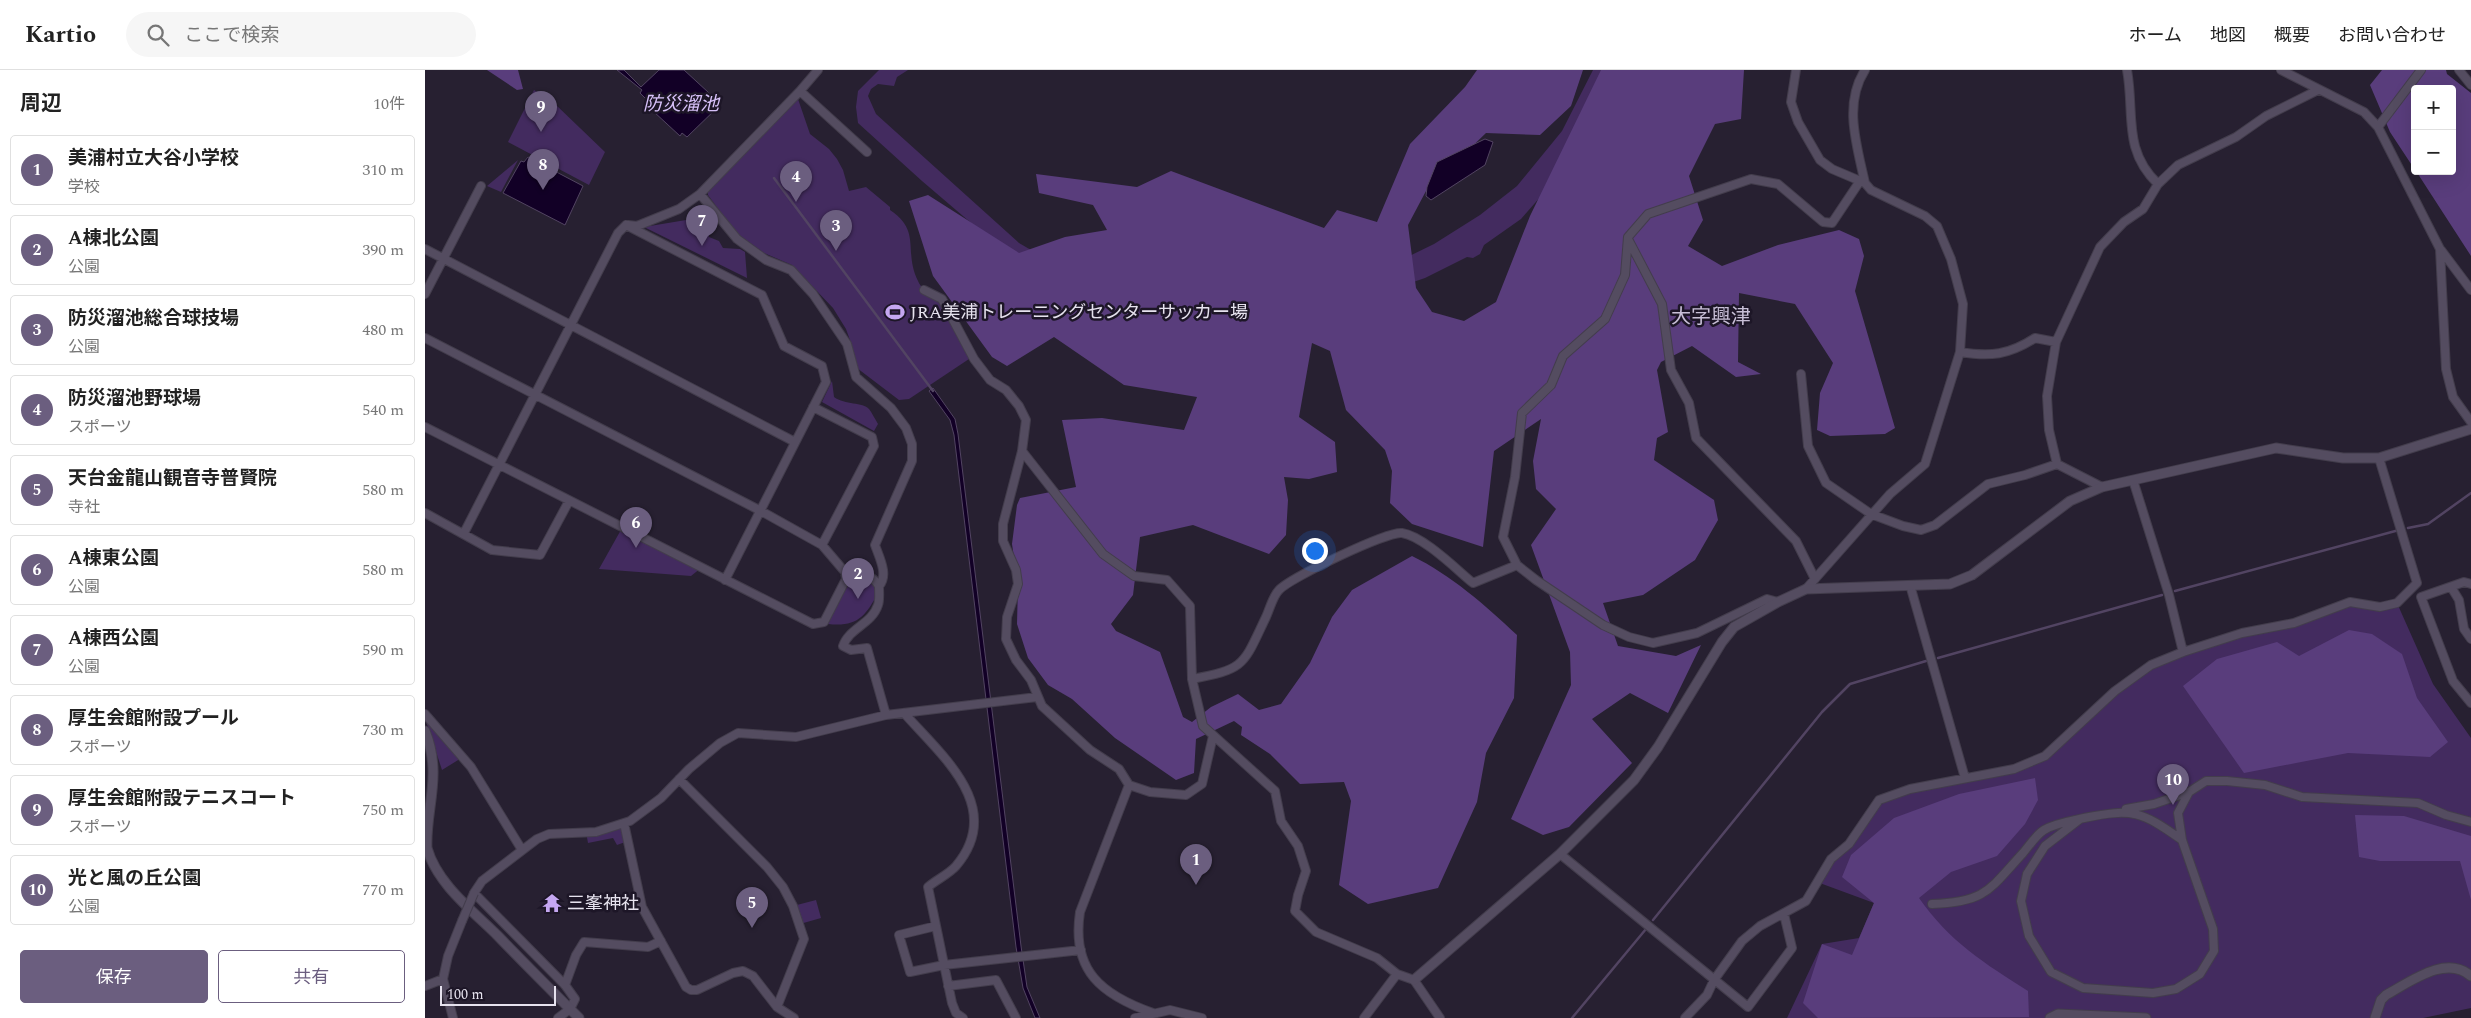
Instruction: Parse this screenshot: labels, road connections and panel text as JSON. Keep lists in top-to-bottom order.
{
  "districts": ["大字興津"],
  "water": ["防災溜池"],
  "places": {
    "sports": ["JRA美浦トレーニングセンターサッカー場"],
    "temple": ["三峯神社"]
  },
  "scale_bar": "100 m",
  "page": {
    "header": "Kartio",
    "search": "ここで検索",
    "nav": [
      "ホーム",
      "地図",
      "概要",
      "お問い合わせ"
    ],
    "heading": ["周辺", "10件"],
    "map_buttons": ["+", "−"],
    "pins": [
      "9",
      "8",
      "4",
      "7",
      "3",
      "6",
      "2",
      "10",
      "1",
      "5"
    ],
    "list": [
      {
        "mark": "1",
        "name": "美浦村立大谷小学校",
        "note": "学校",
        "value": "310 m"
      },
      {
        "mark": "2",
        "name": "A棟北公園",
        "note": "公園",
        "value": "390 m"
      },
      {
        "mark": "3",
        "name": "防災溜池総合球技場",
        "note": "公園",
        "value": "480 m"
      },
      {
        "mark": "4",
        "name": "防災溜池野球場",
        "note": "スポーツ",
        "value": "540 m"
      },
      {
        "mark": "5",
        "name": "天台金龍山観音寺普賢院",
        "note": "寺社",
        "value": "580 m"
      },
      {
        "mark": "6",
        "name": "A棟東公園",
        "note": "公園",
        "value": "580 m"
      },
      {
        "mark": "7",
        "name": "A棟西公園",
        "note": "公園",
        "value": "590 m"
      },
      {
        "mark": "8",
        "name": "厚生会館附設プール",
        "note": "スポーツ",
        "value": "730 m"
      },
      {
        "mark": "9",
        "name": "厚生会館附設テニスコート",
        "note": "スポーツ",
        "value": "750 m"
      },
      {
        "mark": "10",
        "name": "光と風の丘公園",
        "note": "公園",
        "value": "770 m"
      }
    ],
    "buttons": ["保存", "共有"],
    "scale": "100 m"
  }
}
